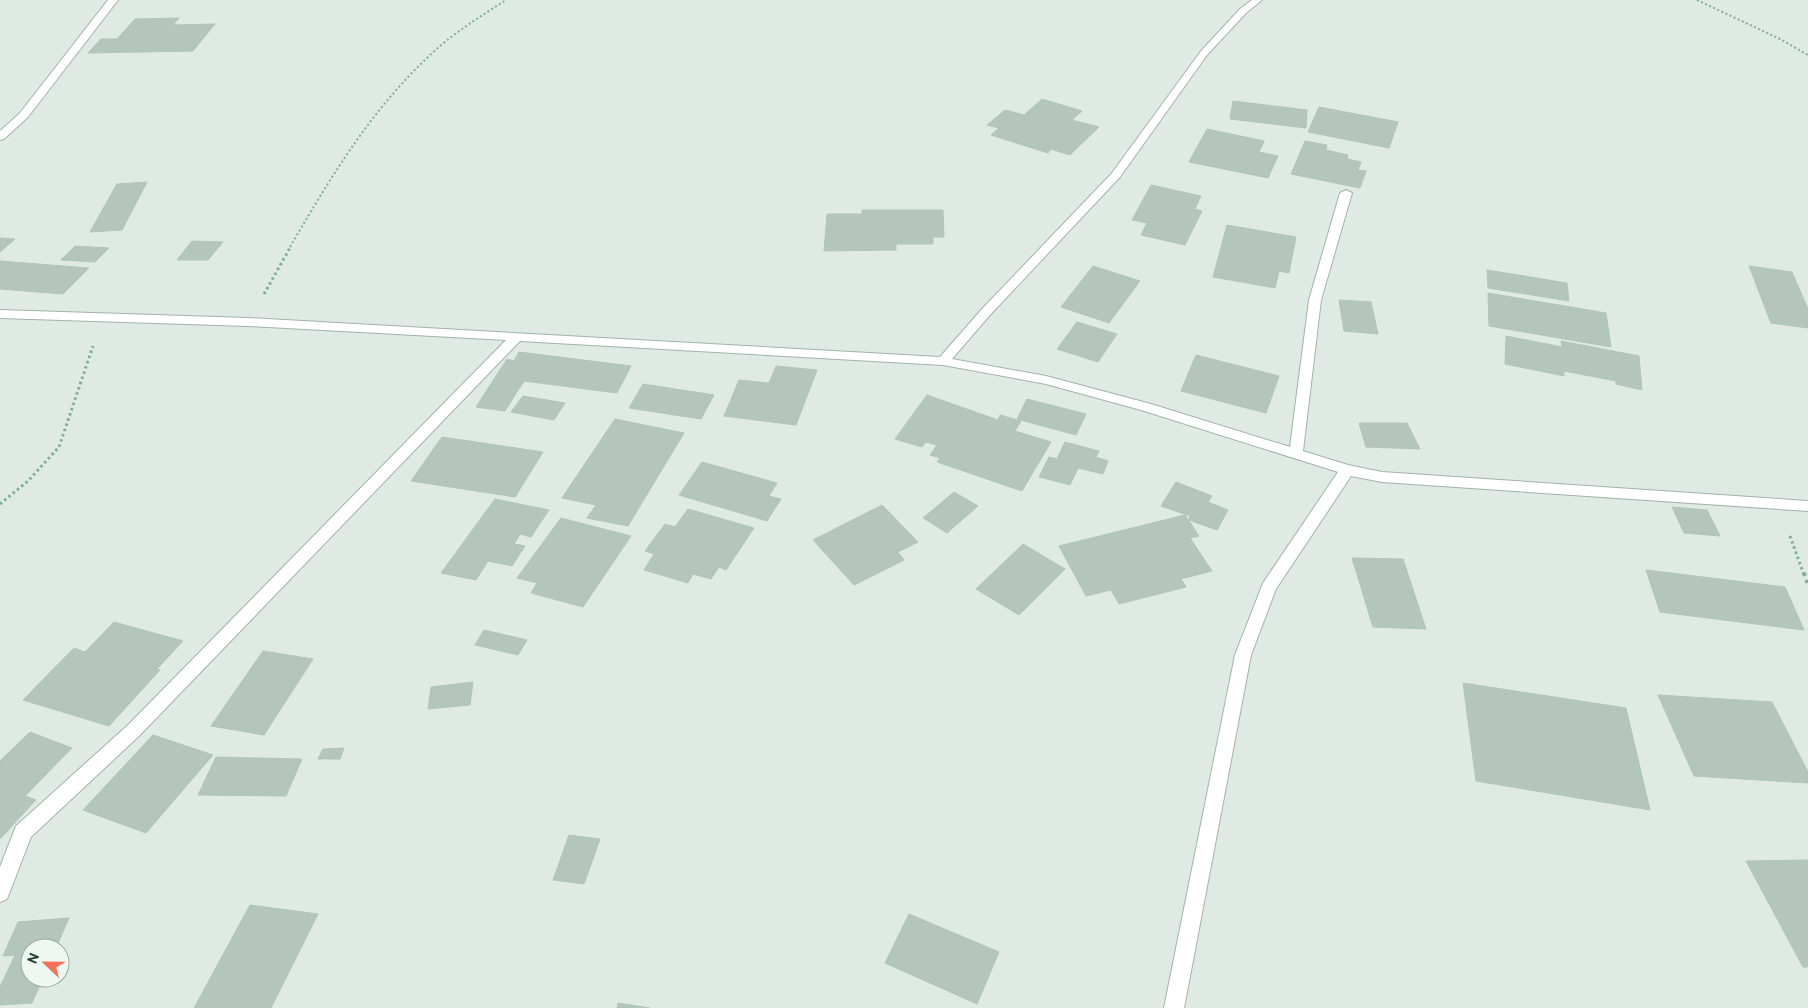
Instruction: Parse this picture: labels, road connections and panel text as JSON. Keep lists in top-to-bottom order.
{
  "north": "left"
}
